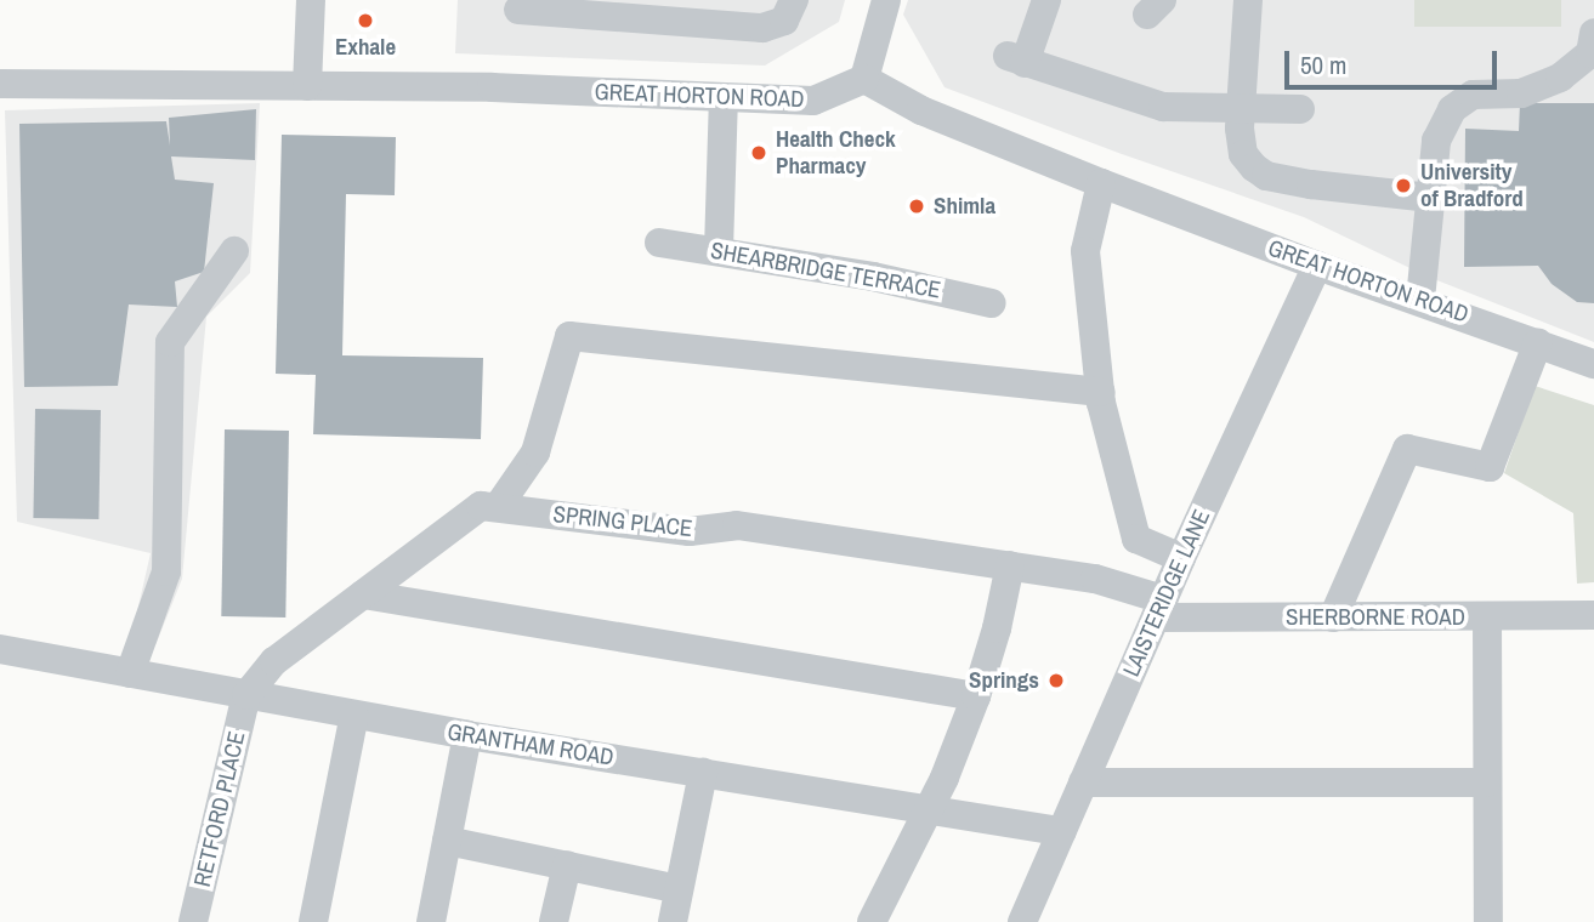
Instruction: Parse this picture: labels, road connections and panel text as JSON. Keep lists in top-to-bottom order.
{
  "streets": {
    "street": [
      "GREAT HORTON ROAD",
      "SHEARBRIDGE TERRACE",
      "SPRING PLACE",
      "LAISTERIDGE LANE",
      "SHERBORNE ROAD",
      "GRANTHAM ROAD",
      "RETFORD PLACE"
    ]
  },
  "crossings": [
    ["GREAT HORTON ROAD", "LAISTERIDGE LANE"],
    ["SPRING PLACE", "LAISTERIDGE LANE"],
    ["SPRING PLACE", "SHERBORNE ROAD"],
    ["SPRING PLACE", "GRANTHAM ROAD"],
    ["SPRING PLACE", "RETFORD PLACE"],
    ["LAISTERIDGE LANE", "SHERBORNE ROAD"],
    ["LAISTERIDGE LANE", "GRANTHAM ROAD"],
    ["GRANTHAM ROAD", "RETFORD PLACE"]
  ],
  "places": [
    "Exhale",
    "Health Check Pharmacy",
    "University of Bradford",
    "Shimla",
    "Springs"
  ],
  "scale_bar": "50 m"
}
